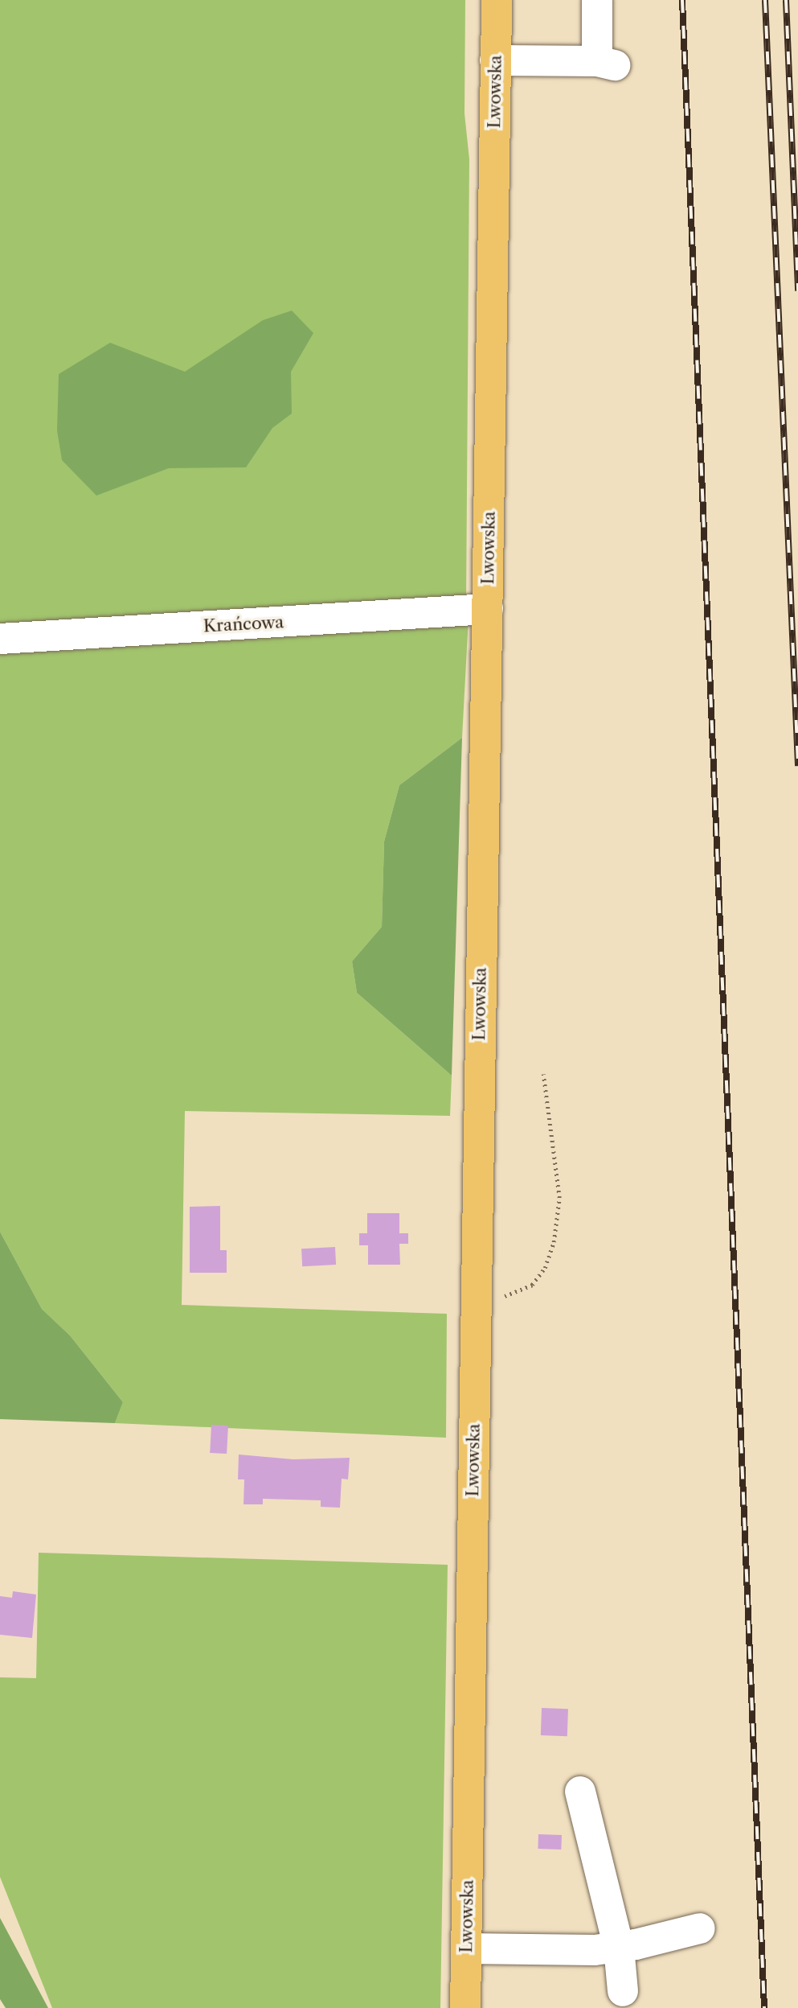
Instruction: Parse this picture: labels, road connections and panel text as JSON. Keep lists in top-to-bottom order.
{
  "streets": {
    "main road": ["Lwowska"],
    "street": ["Krańcowa"]
  },
  "crossings": [
    ["Lwowska", "Krańcowa"]
  ]
}
